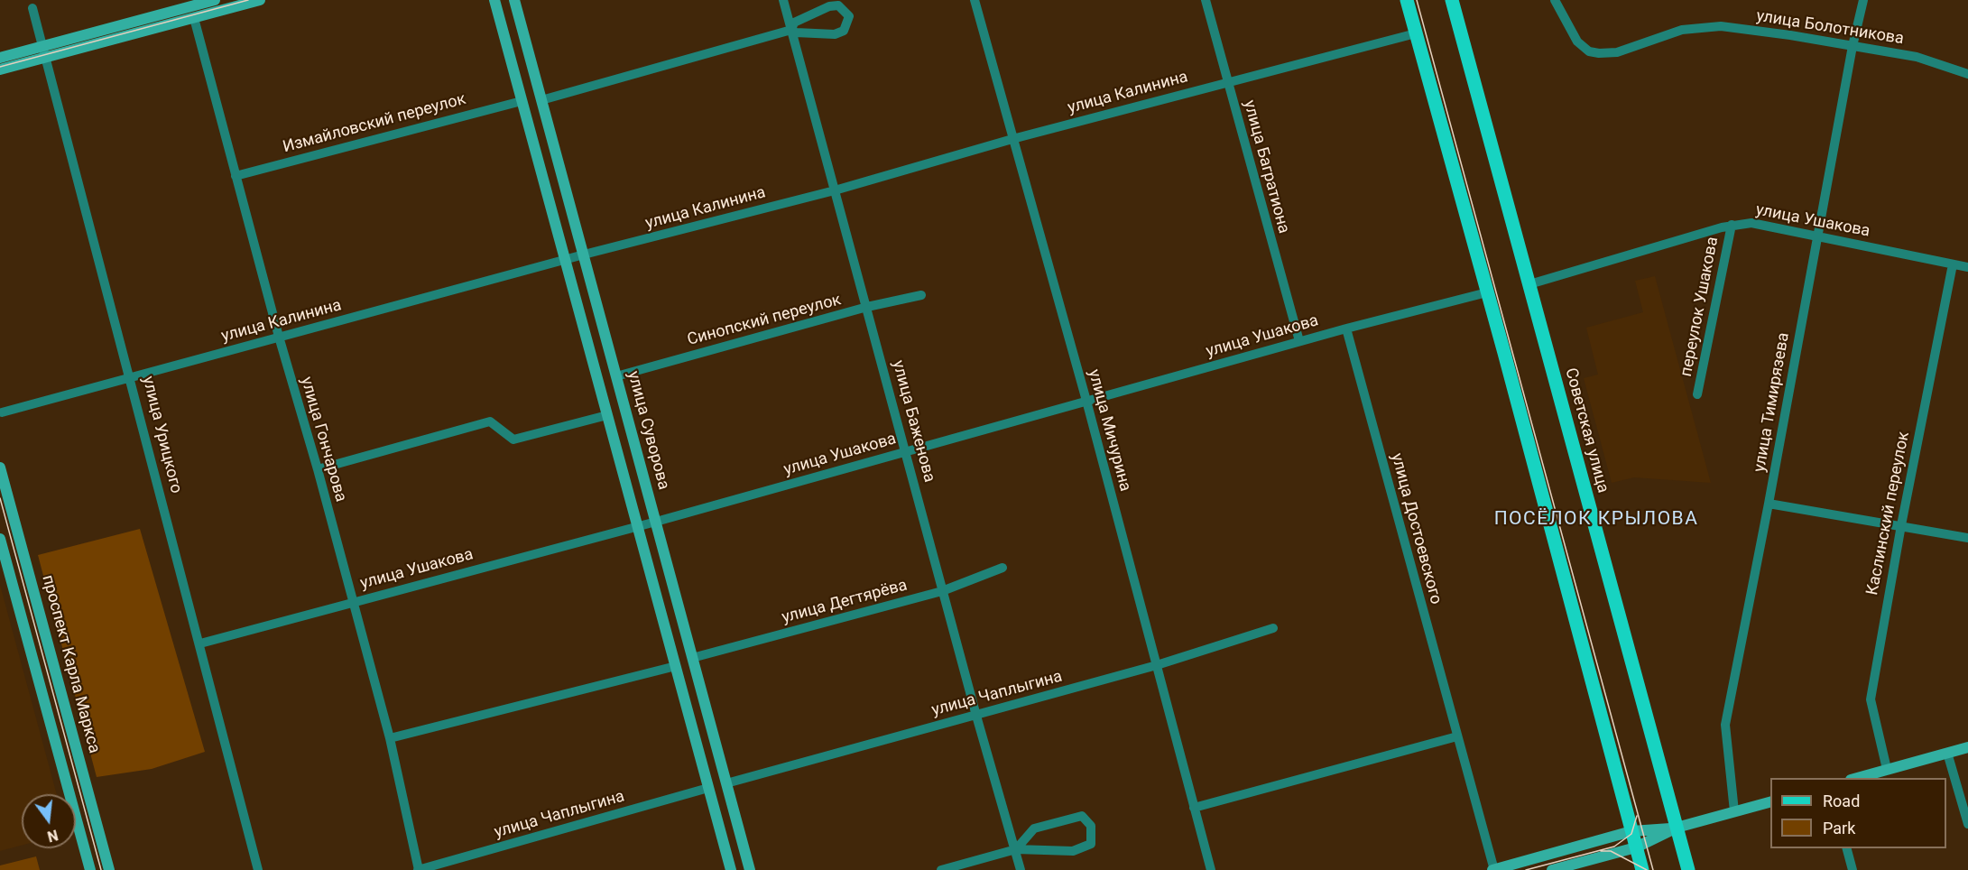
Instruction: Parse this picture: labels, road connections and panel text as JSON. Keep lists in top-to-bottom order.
{
  "streets": {
    "main road": ["улица Суворова", "Советская улица", "проспект Карла Маркса"],
    "street": [
      "улица Болотникова",
      "улица Калинина",
      "Измайловский переулок",
      "улица Багратиона",
      "улица Ушакова",
      "переулок Ушакова",
      "Синопский переулок",
      "улица Тимирязева",
      "улица Баженова",
      "улица Мичурина",
      "улица Урицкого",
      "улица Гончарова",
      "Каслинский переулок",
      "улица Достоевского",
      "улица Дегтярёва",
      "улица Чаплыгина"
    ]
  },
  "crossings": [
    ["улица Болотникова", "улица Тимирязева"],
    ["улица Калинина", "улица Багратиона"],
    ["улица Калинина", "улица Баженова"],
    ["улица Калинина", "улица Суворова"],
    ["улица Калинина", "улица Мичурина"],
    ["улица Калинина", "улица Урицкого"],
    ["улица Калинина", "улица Гончарова"],
    ["Измайловский переулок", "улица Гончарова"],
    ["улица Багратиона", "улица Ушакова"],
    ["улица Ушакова", "переулок Ушакова"],
    ["улица Ушакова", "улица Тимирязева"],
    ["улица Ушакова", "улица Баженова"],
    ["улица Ушакова", "улица Суворова"],
    ["улица Ушакова", "улица Мичурина"],
    ["улица Ушакова", "Советская улица"],
    ["улица Ушакова", "улица Урицкого"],
    ["улица Ушакова", "улица Гончарова"],
    ["улица Ушакова", "Каслинский переулок"],
    ["улица Ушакова", "улица Достоевского"],
    ["Синопский переулок", "улица Баженова"],
    ["Синопский переулок", "улица Суворова"],
    ["улица Баженова", "улица Дегтярёва"],
    ["улица Баженова", "улица Чаплыгина"],
    ["улица Суворова", "улица Дегтярёва"],
    ["улица Суворова", "улица Чаплыгина"],
    ["улица Мичурина", "улица Чаплыгина"],
    ["улица Гончарова", "улица Чаплыгина"]
  ],
  "districts": ["ПОСЁЛОК КРЫЛОВА"],
  "legend": ["Road", "Park"],
  "north": "bottom"
}
